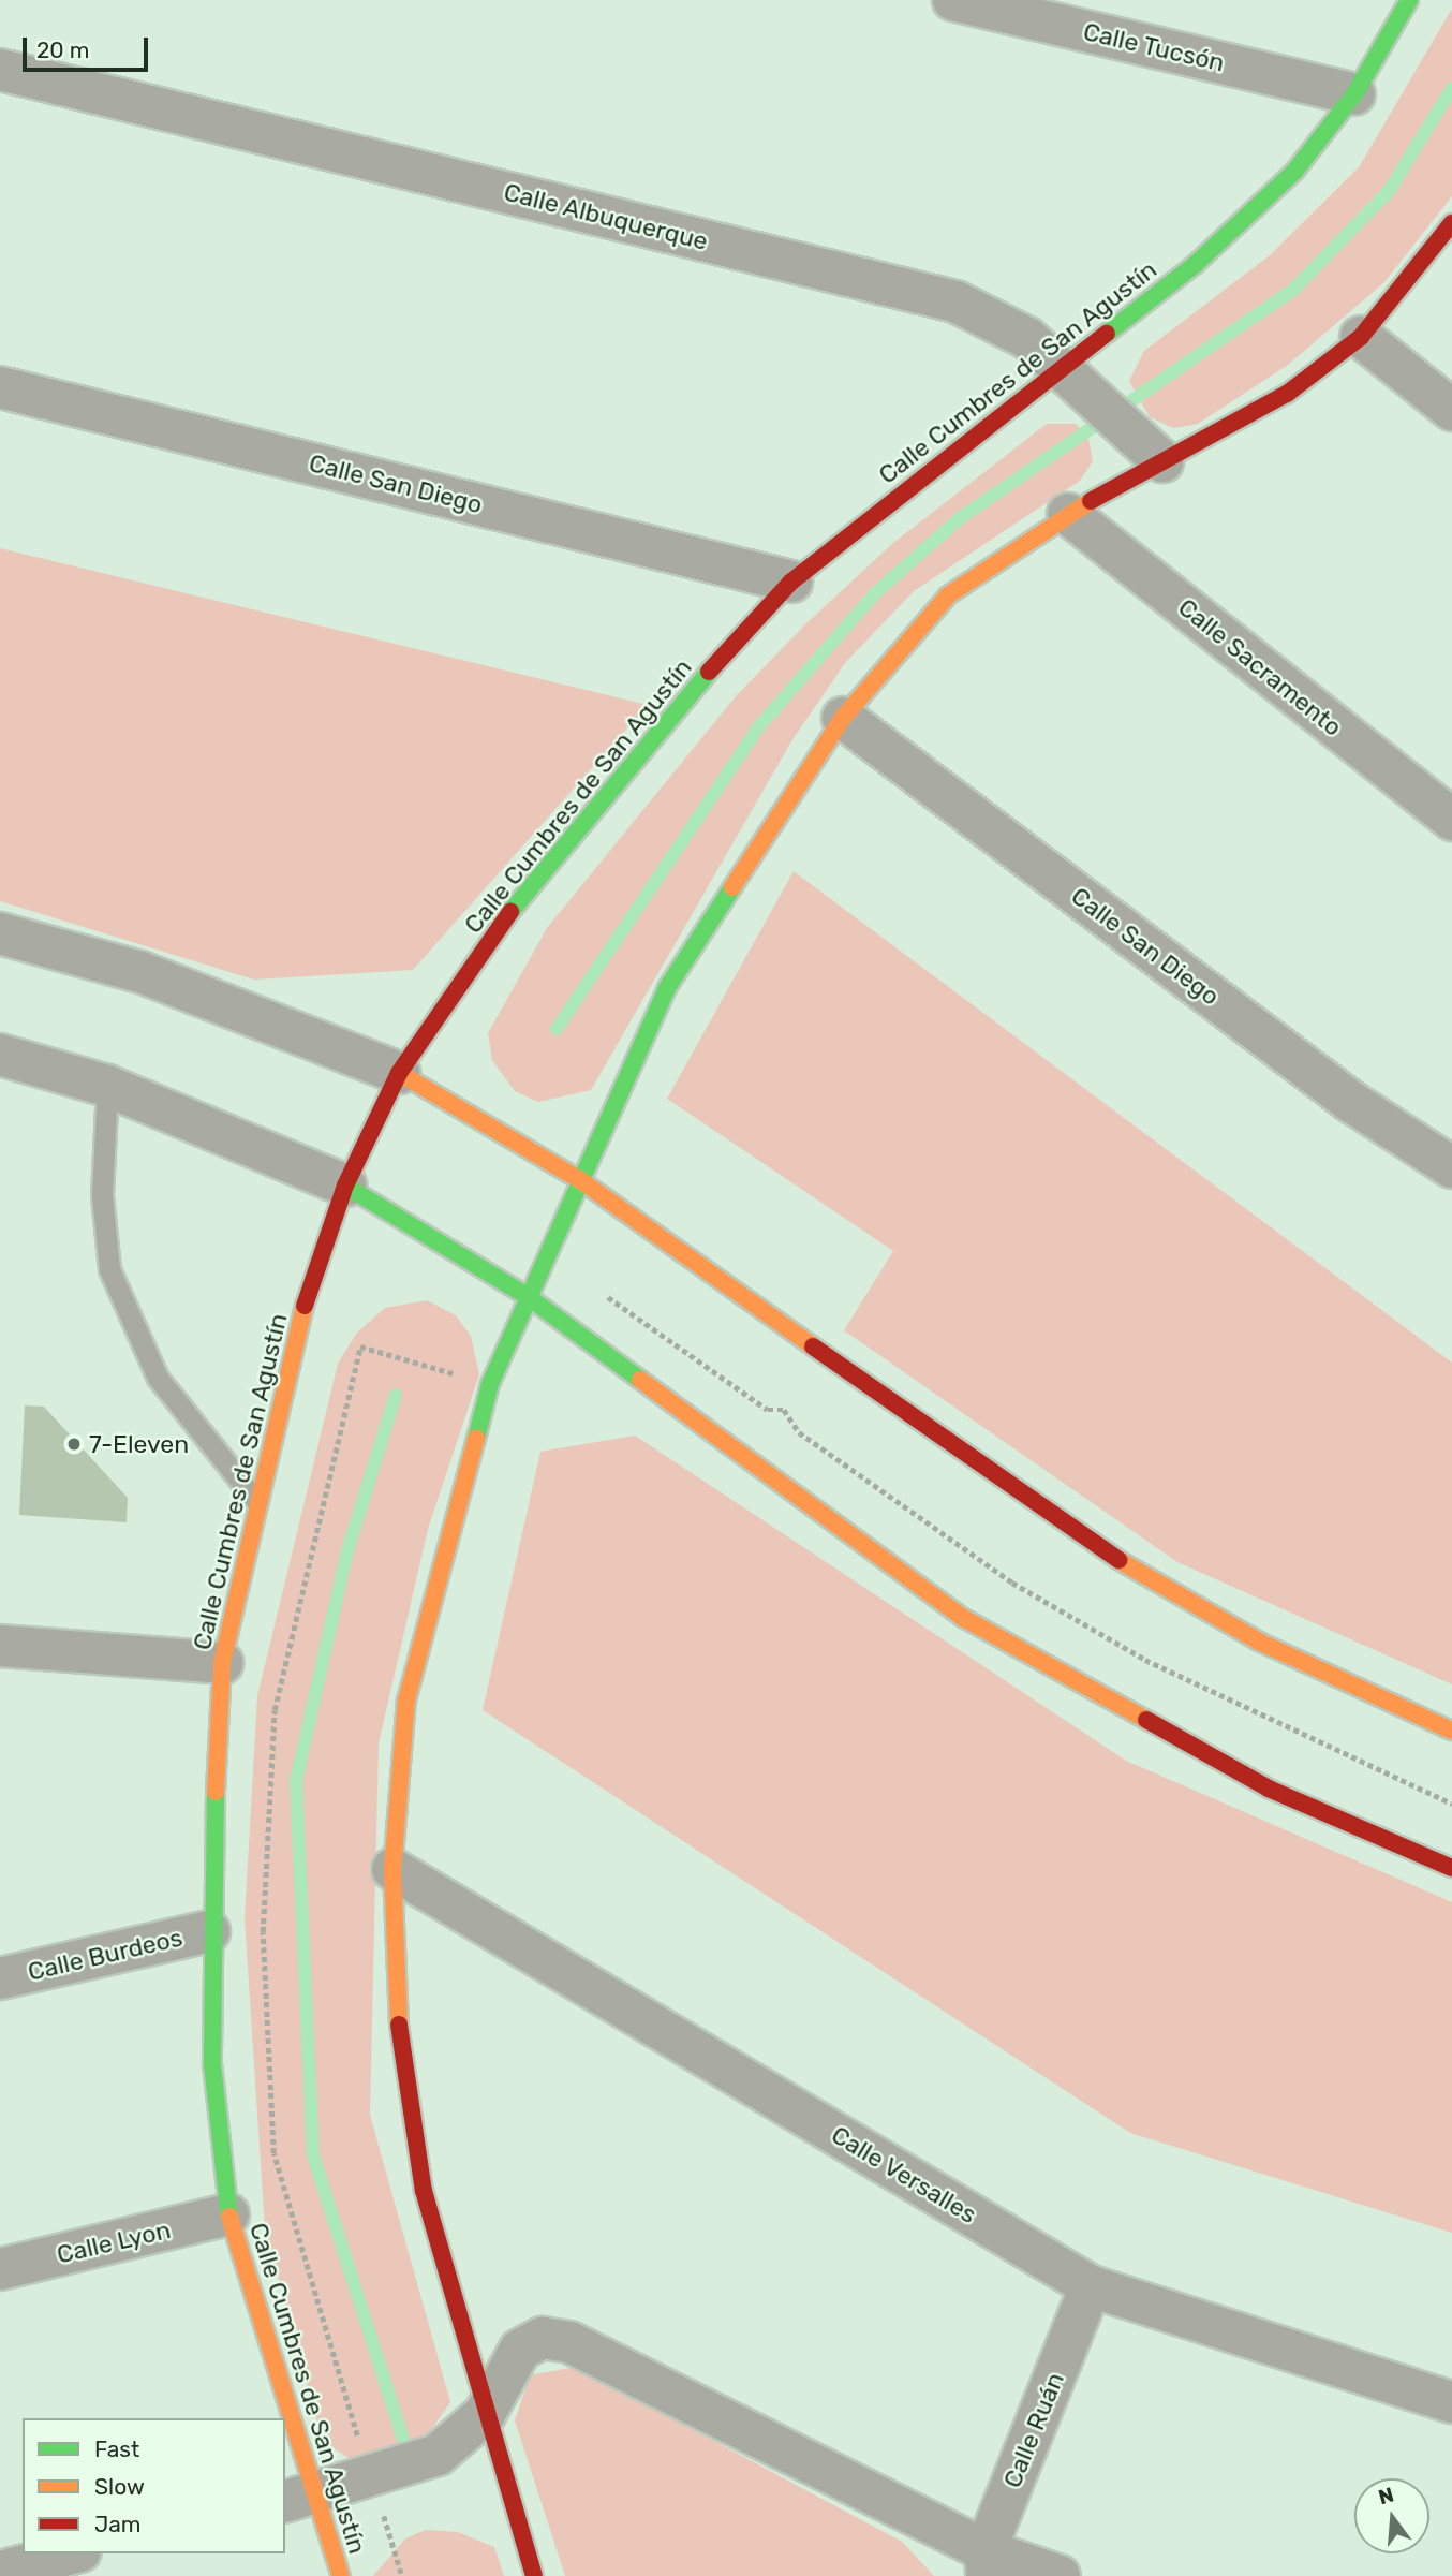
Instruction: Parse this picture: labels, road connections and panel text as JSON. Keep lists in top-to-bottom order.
{
  "streets": {
    "street": [
      "Calle Tucsón",
      "Calle Albuquerque",
      "Calle Cumbres de San Agustín",
      "Calle San Diego",
      "Calle Sacramento",
      "Calle Burdeos",
      "Calle Versalles",
      "Calle Lyon",
      "Calle Ruán"
    ]
  },
  "crossings": [
    ["Calle Tucsón", "Calle Cumbres de San Agustín"],
    ["Calle Albuquerque", "Calle Cumbres de San Agustín"],
    ["Calle Cumbres de San Agustín", "Calle San Diego"],
    ["Calle Cumbres de San Agustín", "Calle Burdeos"],
    ["Calle Cumbres de San Agustín", "Calle Lyon"],
    ["Calle Versalles", "Calle Ruán"]
  ],
  "places": ["7-Eleven"],
  "legend": ["Fast", "Slow", "Jam"],
  "scale_bar": "20 m",
  "north": "top"
}
